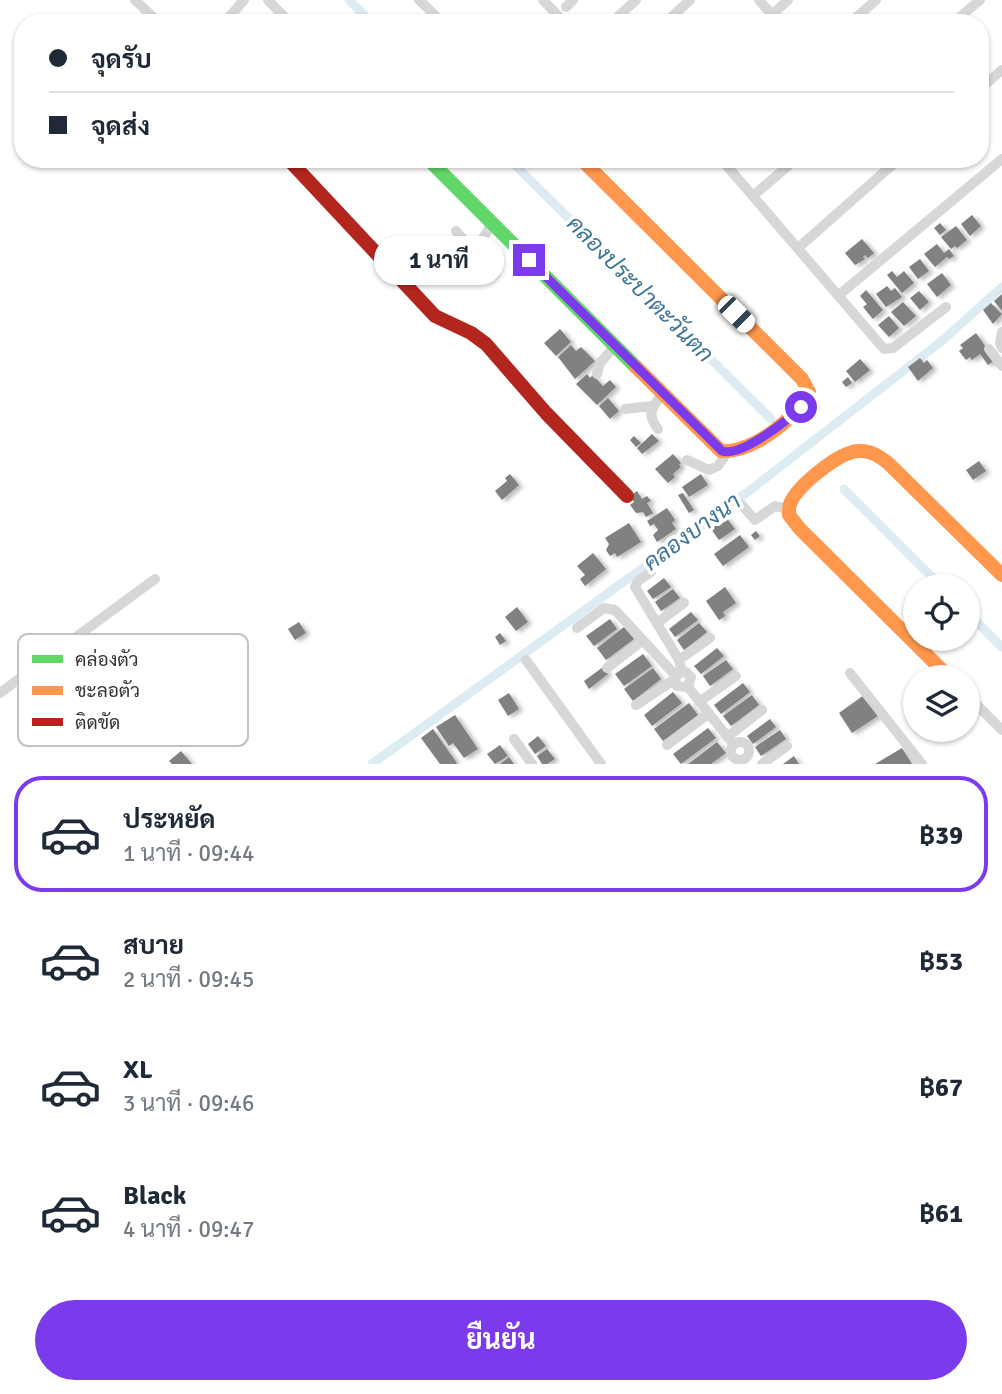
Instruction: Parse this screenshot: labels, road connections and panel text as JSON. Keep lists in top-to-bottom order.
{
  "water": ["คลองประปาตะวันตก", "คลองบางนา"],
  "legend": ["คล่องตัว", "ชะลอตัว", "ติดขัด"],
  "page": {
    "banner": ["จุดรับ", "จุดส่ง"],
    "bubble": "1 นาที",
    "list": [
      {
        "name": "ประหยัด",
        "note": "1 นาที · 09:44",
        "value": "฿39"
      },
      {
        "name": "สบาย",
        "note": "2 นาที · 09:45",
        "value": "฿53"
      },
      {
        "name": "XL",
        "note": "3 นาที · 09:46",
        "value": "฿67"
      },
      {
        "name": "Black",
        "note": "4 นาที · 09:47",
        "value": "฿61"
      }
    ],
    "buttons": "ยืนยัน"
  }
}
